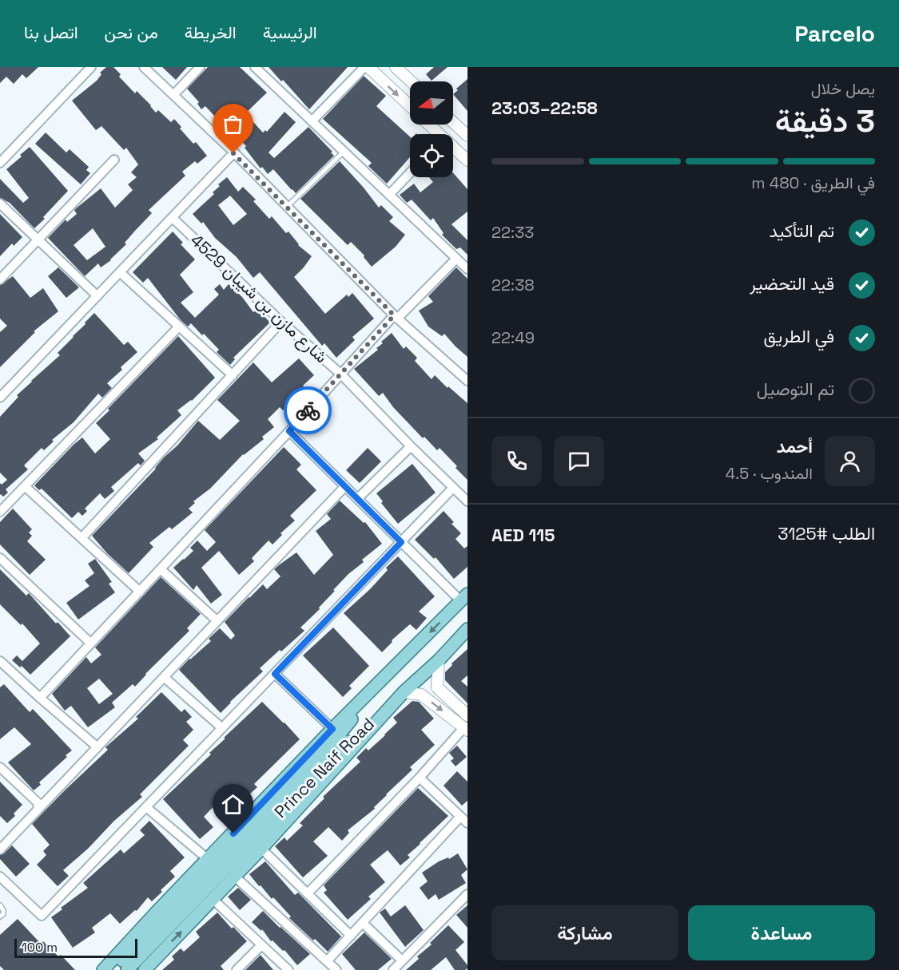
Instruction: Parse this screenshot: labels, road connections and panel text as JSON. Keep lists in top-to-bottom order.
{
  "streets": {
    "main road": ["Prince Naif Road"],
    "street": ["شارع مازن بن شيبان 4529"]
  },
  "scale_bar": "100 m",
  "north": "left",
  "page": {
    "header": "Parcelo",
    "nav": [
      "الرئيسية",
      "الخريطة",
      "من نحن",
      "اتصل بنا"
    ],
    "heading": ["3 دقيقة", "يصل خلال", "22:58–23:03"],
    "panel": [
      "أحمد",
      "المندوب · 4.5",
      "الطلب #3125",
      "AED 115"
    ],
    "bar": "في الطريق · 480 m",
    "list": [
      ["تم التأكيد", "22:33"],
      ["قيد التحضير", "22:38"],
      ["في الطريق", "22:49"],
      "تم التوصيل"
    ],
    "buttons": ["مساعدة", "مشاركة"],
    "scale": "100 m"
  }
}
